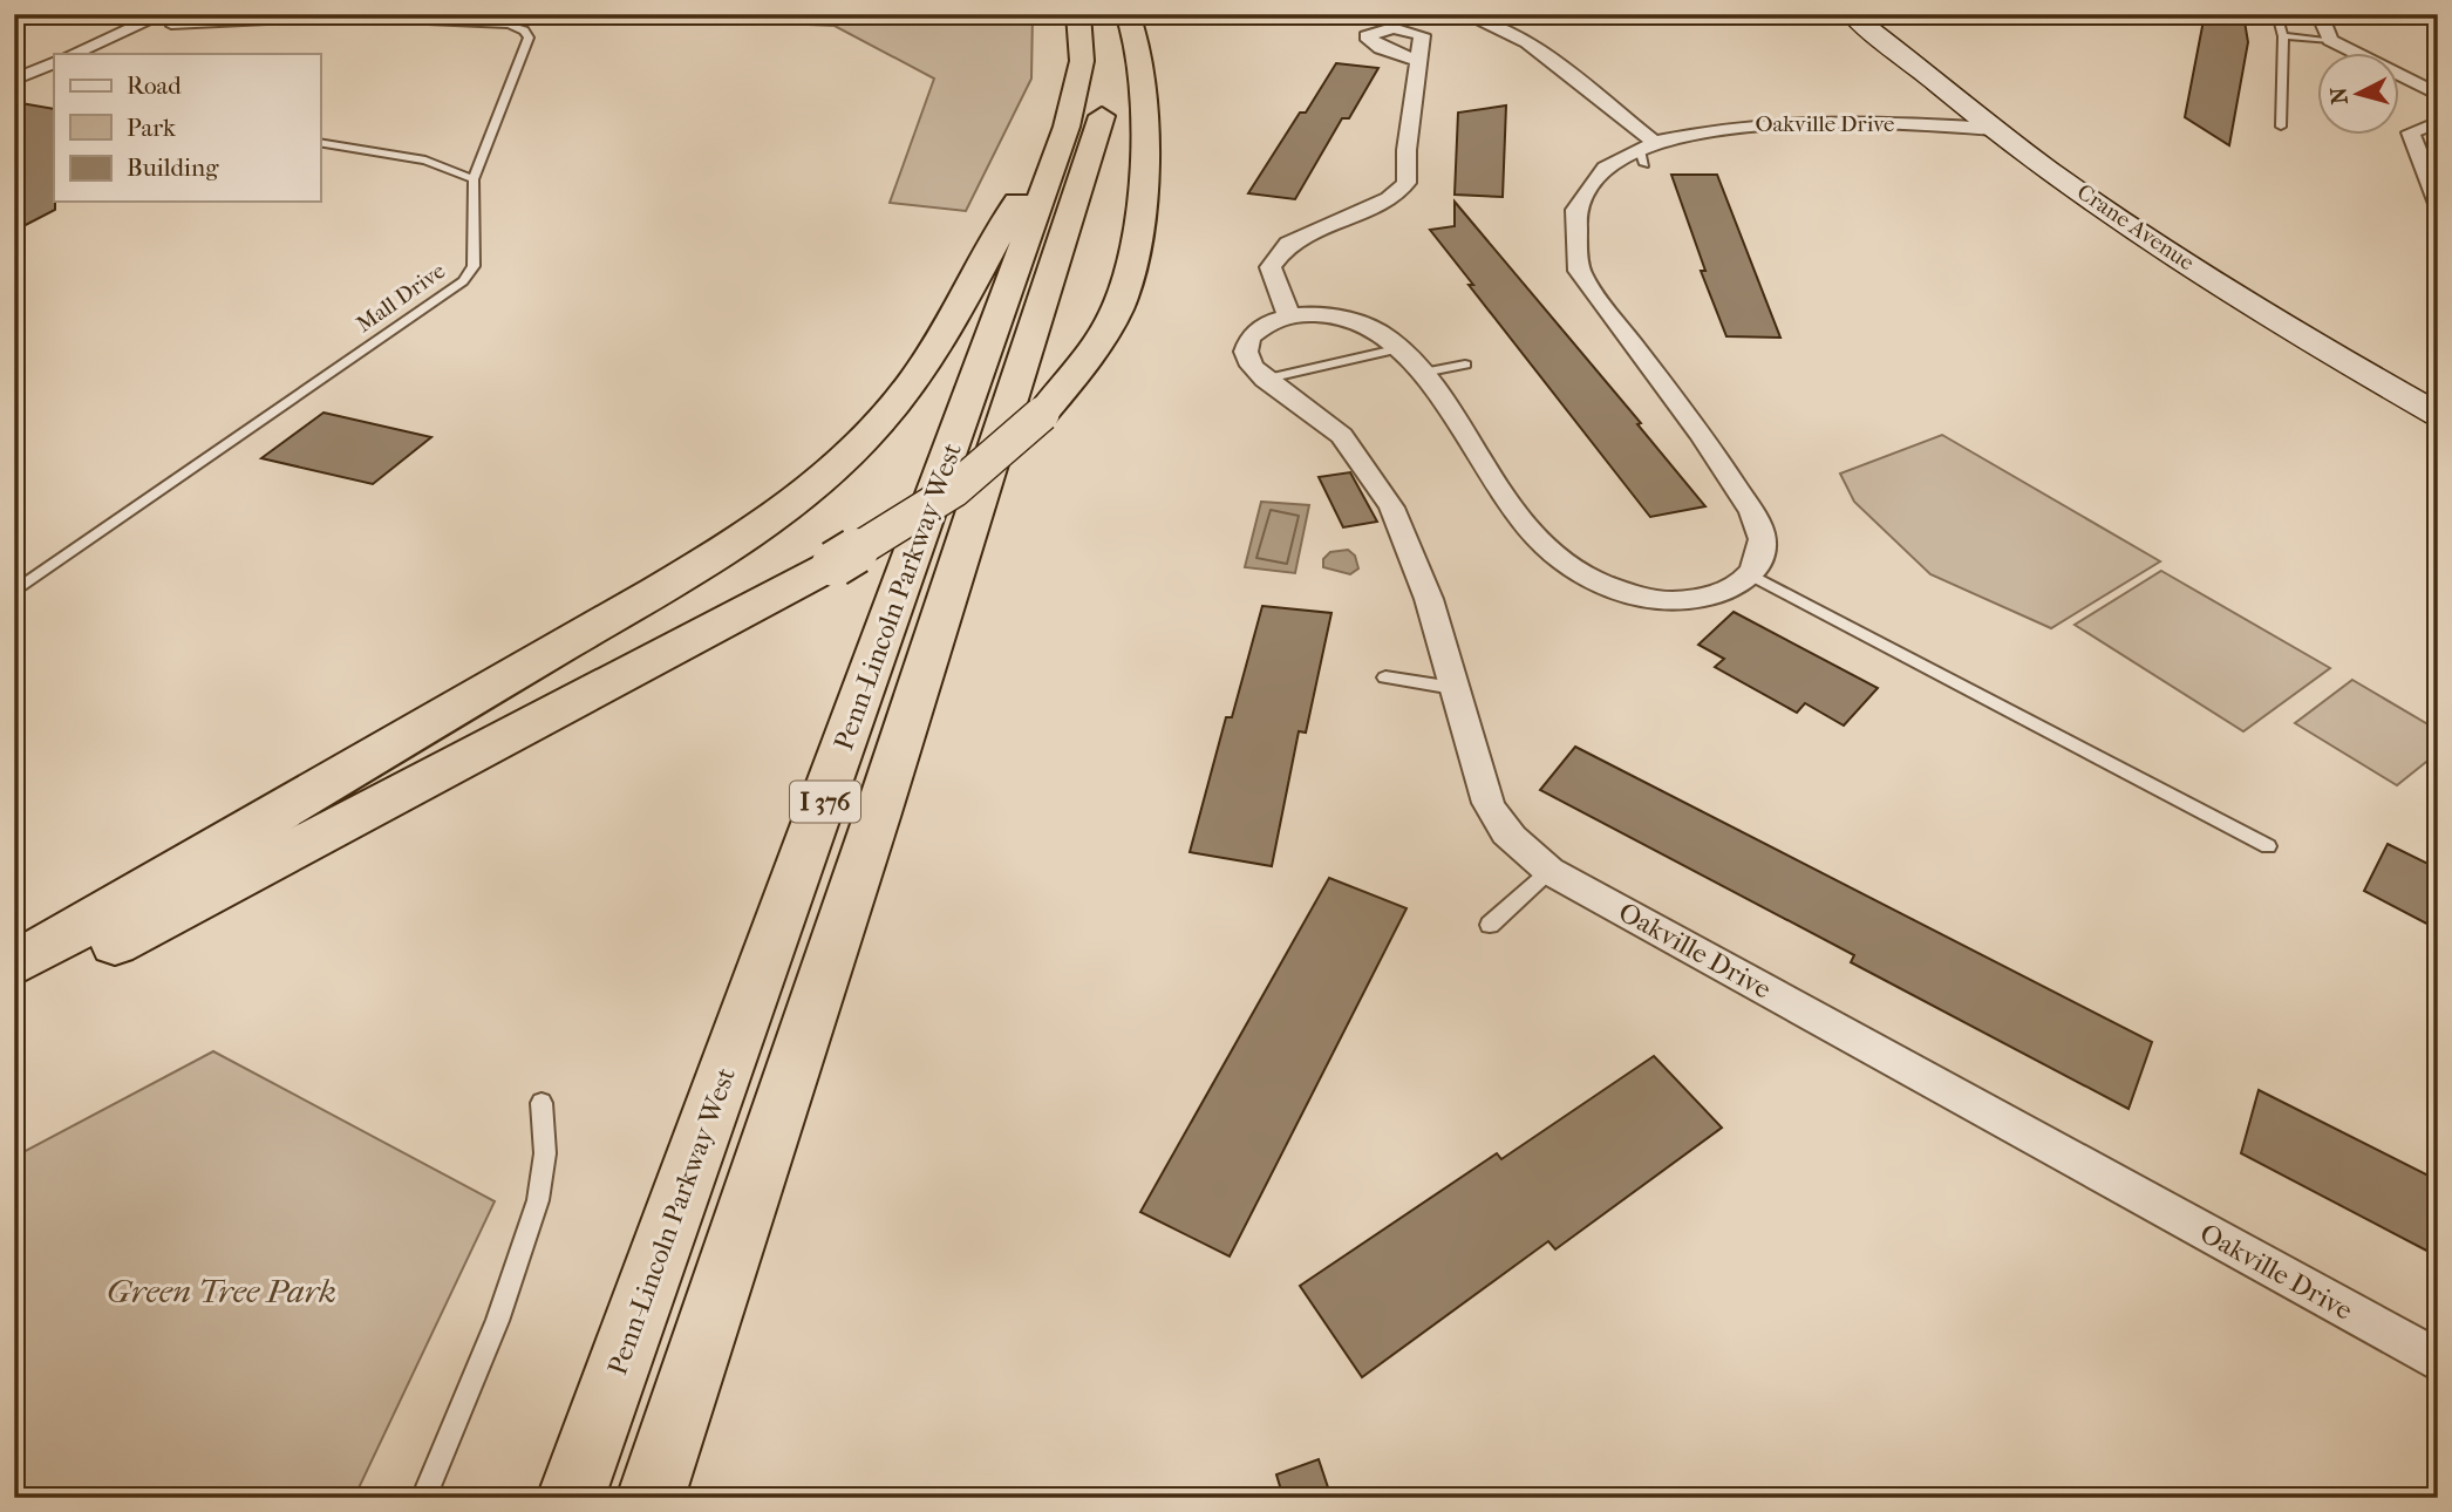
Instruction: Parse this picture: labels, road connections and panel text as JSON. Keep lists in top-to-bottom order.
{
  "streets": {
    "highway": ["Penn-Lincoln Parkway West", "I 376"],
    "street": ["Oakville Drive", "Crane Avenue"],
    "lane": ["Mall Drive"]
  },
  "crossings": [
    ["Oakville Drive", "Crane Avenue"]
  ],
  "parks": ["Green Tree Park"],
  "legend": ["Road", "Park", "Building"],
  "north": "left"
}
